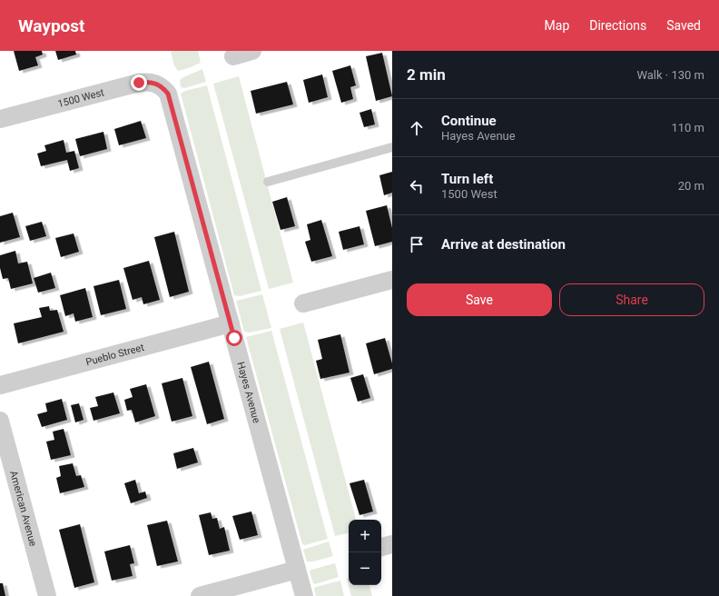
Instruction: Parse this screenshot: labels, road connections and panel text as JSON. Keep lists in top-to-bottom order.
{
  "streets": {
    "street": [
      "1500 West",
      "Pueblo Street",
      "Hayes Avenue",
      "American Avenue"
    ]
  },
  "crossings": [
    ["1500 West", "Hayes Avenue"],
    ["Pueblo Street", "Hayes Avenue"]
  ],
  "page": {
    "header": "Waypost",
    "nav": ["Map", "Directions", "Saved"],
    "heading": ["2 min", "Walk · 130 m"],
    "list": [
      ["Continue", "Hayes Avenue", "110 m"],
      ["Turn left", "1500 West", "20 m"],
      "Arrive at destination"
    ],
    "buttons": ["Save", "Share"],
    "map_buttons": ["+", "−"]
  }
}
